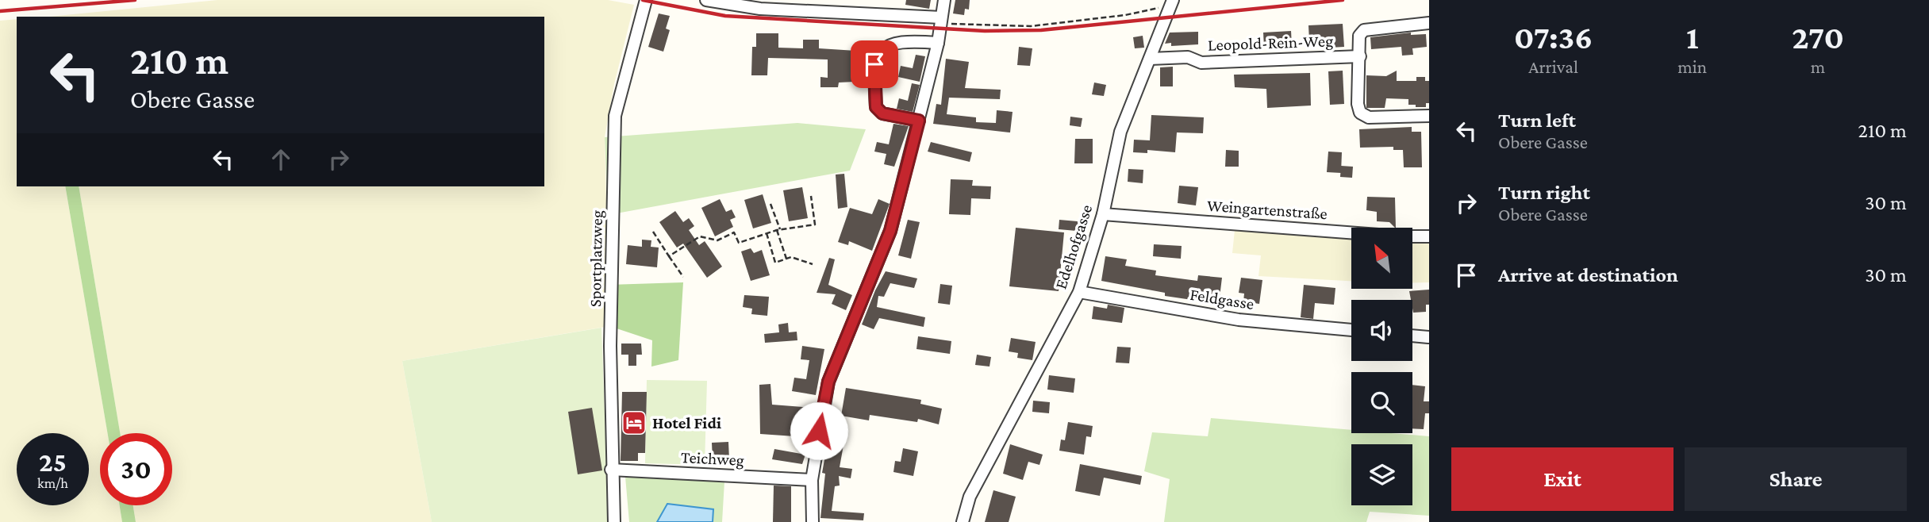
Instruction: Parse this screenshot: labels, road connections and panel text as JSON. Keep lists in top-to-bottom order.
{
  "streets": {
    "street": [
      "Leopold-Rein-Weg",
      "Weingartenstraße",
      "Edelhofgasse",
      "Sportplatzweg",
      "Feldgasse",
      "Teichweg"
    ]
  },
  "crossings": [
    ["Leopold-Rein-Weg", "Edelhofgasse"],
    ["Weingartenstraße", "Edelhofgasse"],
    ["Edelhofgasse", "Feldgasse"],
    ["Sportplatzweg", "Teichweg"]
  ],
  "places": {
    "hotel": ["Hotel Fidi"]
  },
  "north": "top left",
  "page": {
    "eta": [
      "07:36",
      "Arrival",
      "1",
      "min",
      "270",
      "m"
    ],
    "turn": ["210 m", "Obere Gasse"],
    "list": [
      {
        "name": "Turn left",
        "note": "Obere Gasse",
        "value": "210 m"
      },
      {
        "name": "Turn right",
        "note": "Obere Gasse",
        "value": "30 m"
      },
      {
        "name": "Arrive at destination",
        "value": "30 m"
      }
    ],
    "speed": "25 km/h",
    "limit": "30",
    "buttons": ["Exit", "Share"]
  }
}
